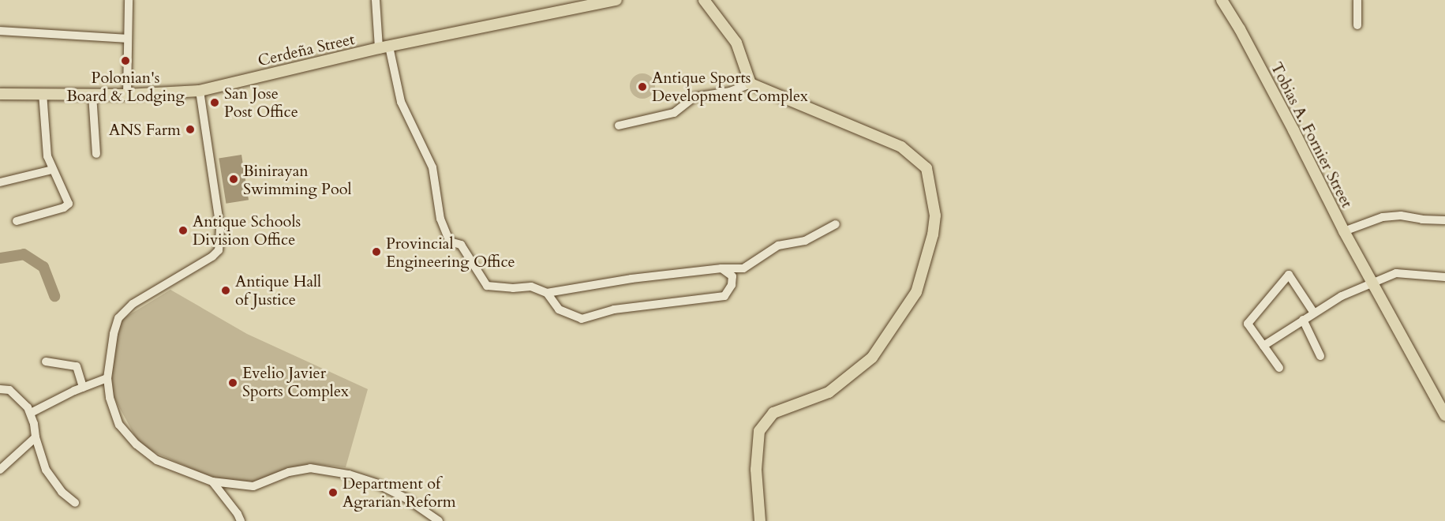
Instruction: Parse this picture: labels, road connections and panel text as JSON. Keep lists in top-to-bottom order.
{
  "streets": {
    "main road": ["Cerdeña Street", "Tobias A. Fornier Street"]
  },
  "places": [
    "Polonian's Board & Lodging",
    "Antique Sports Development Complex",
    "San Jose Post Office",
    "ANS Farm",
    "Binirayan Swimming Pool",
    "Antique Schools Division Office",
    "Provincial Engineering Office",
    "Antique Hall of Justice",
    "Evelio Javier Sports Complex",
    "Department of Agrarian Reform"
  ]
}
